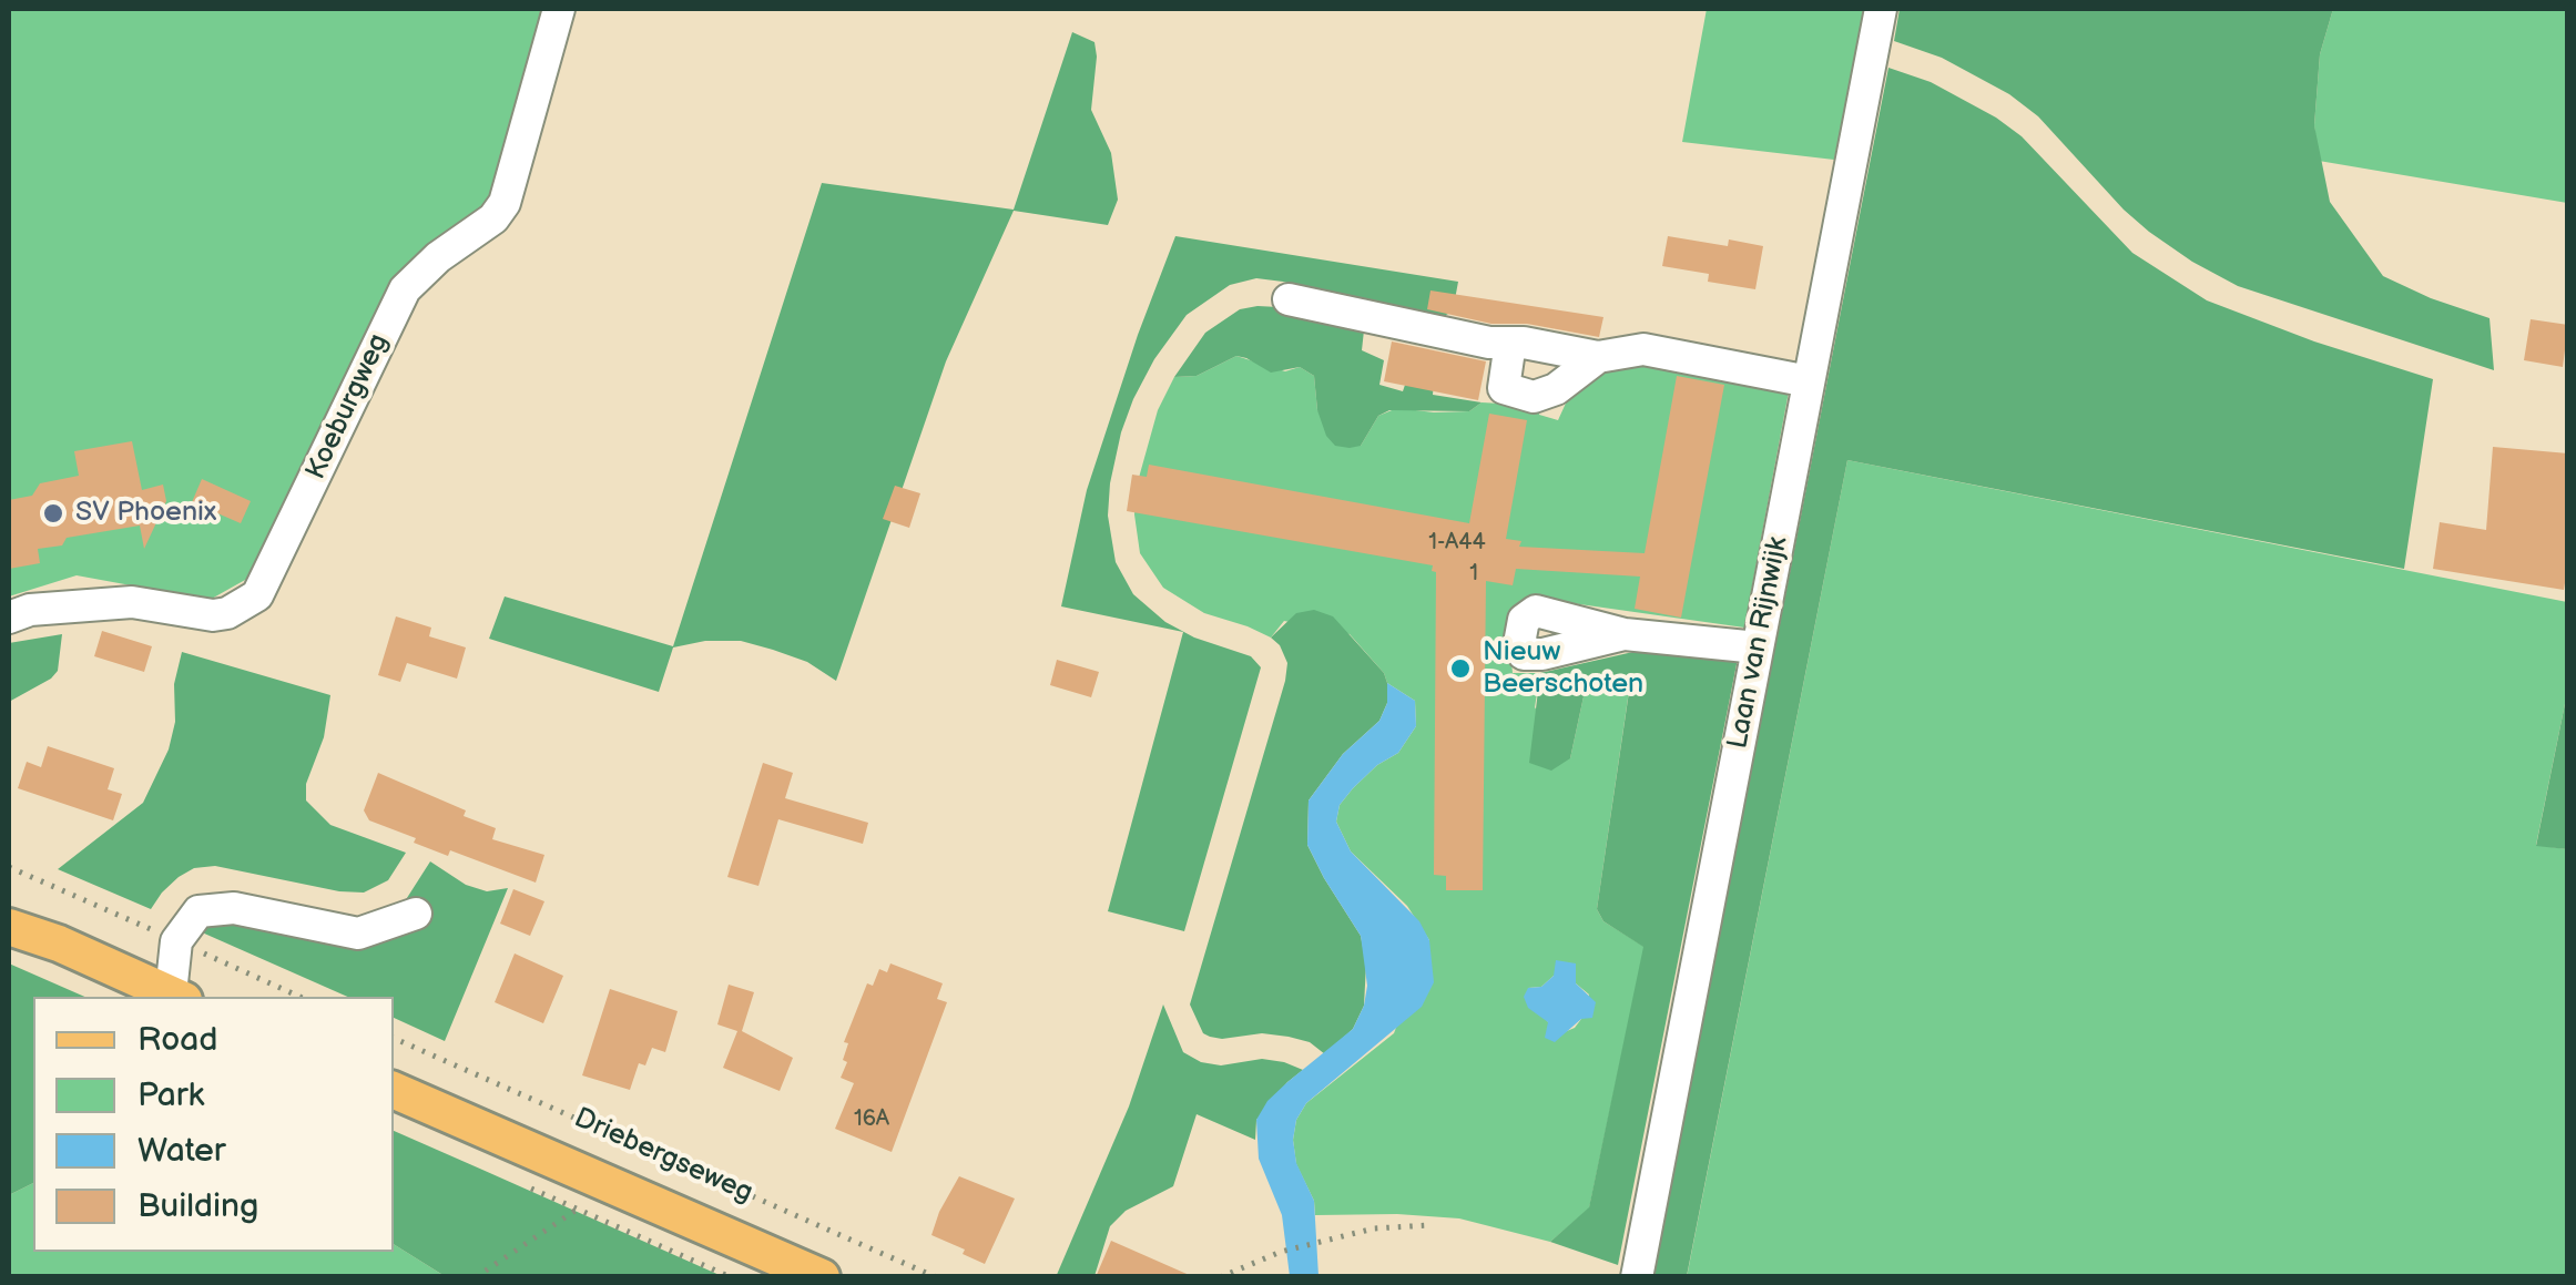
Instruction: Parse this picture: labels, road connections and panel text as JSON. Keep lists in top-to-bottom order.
{
  "streets": {
    "main road": ["Driebergseweg"],
    "street": ["Koeburgweg", "Laan van Rijnwijk"]
  },
  "places": ["SV Phoenix", "Nieuw Beerschoten"],
  "house_numbers": ["1-A44", "1", "16A"],
  "legend": [
    "Road",
    "Park",
    "Water",
    "Building"
  ]
}
